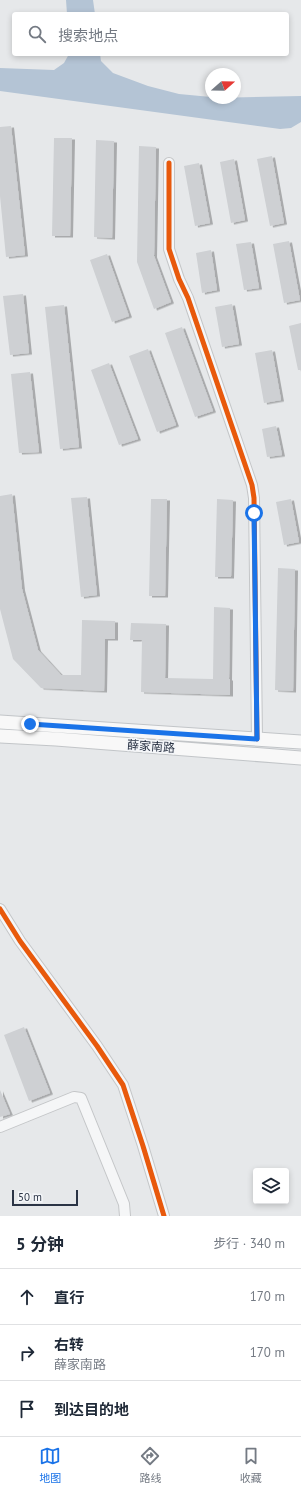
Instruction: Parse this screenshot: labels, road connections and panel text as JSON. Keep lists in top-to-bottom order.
{
  "streets": {
    "main road": ["薛家南路"]
  },
  "scale_bar": "50 m",
  "north": "right",
  "page": {
    "search": "搜索地点",
    "scale": "50 m",
    "heading": ["5 分钟", "步行 · 340 m"],
    "list": [
      ["直行", "170 m"],
      ["右转", "薛家南路", "170 m"],
      "到达目的地"
    ],
    "nav": ["地图", "路线", "收藏"]
  }
}
